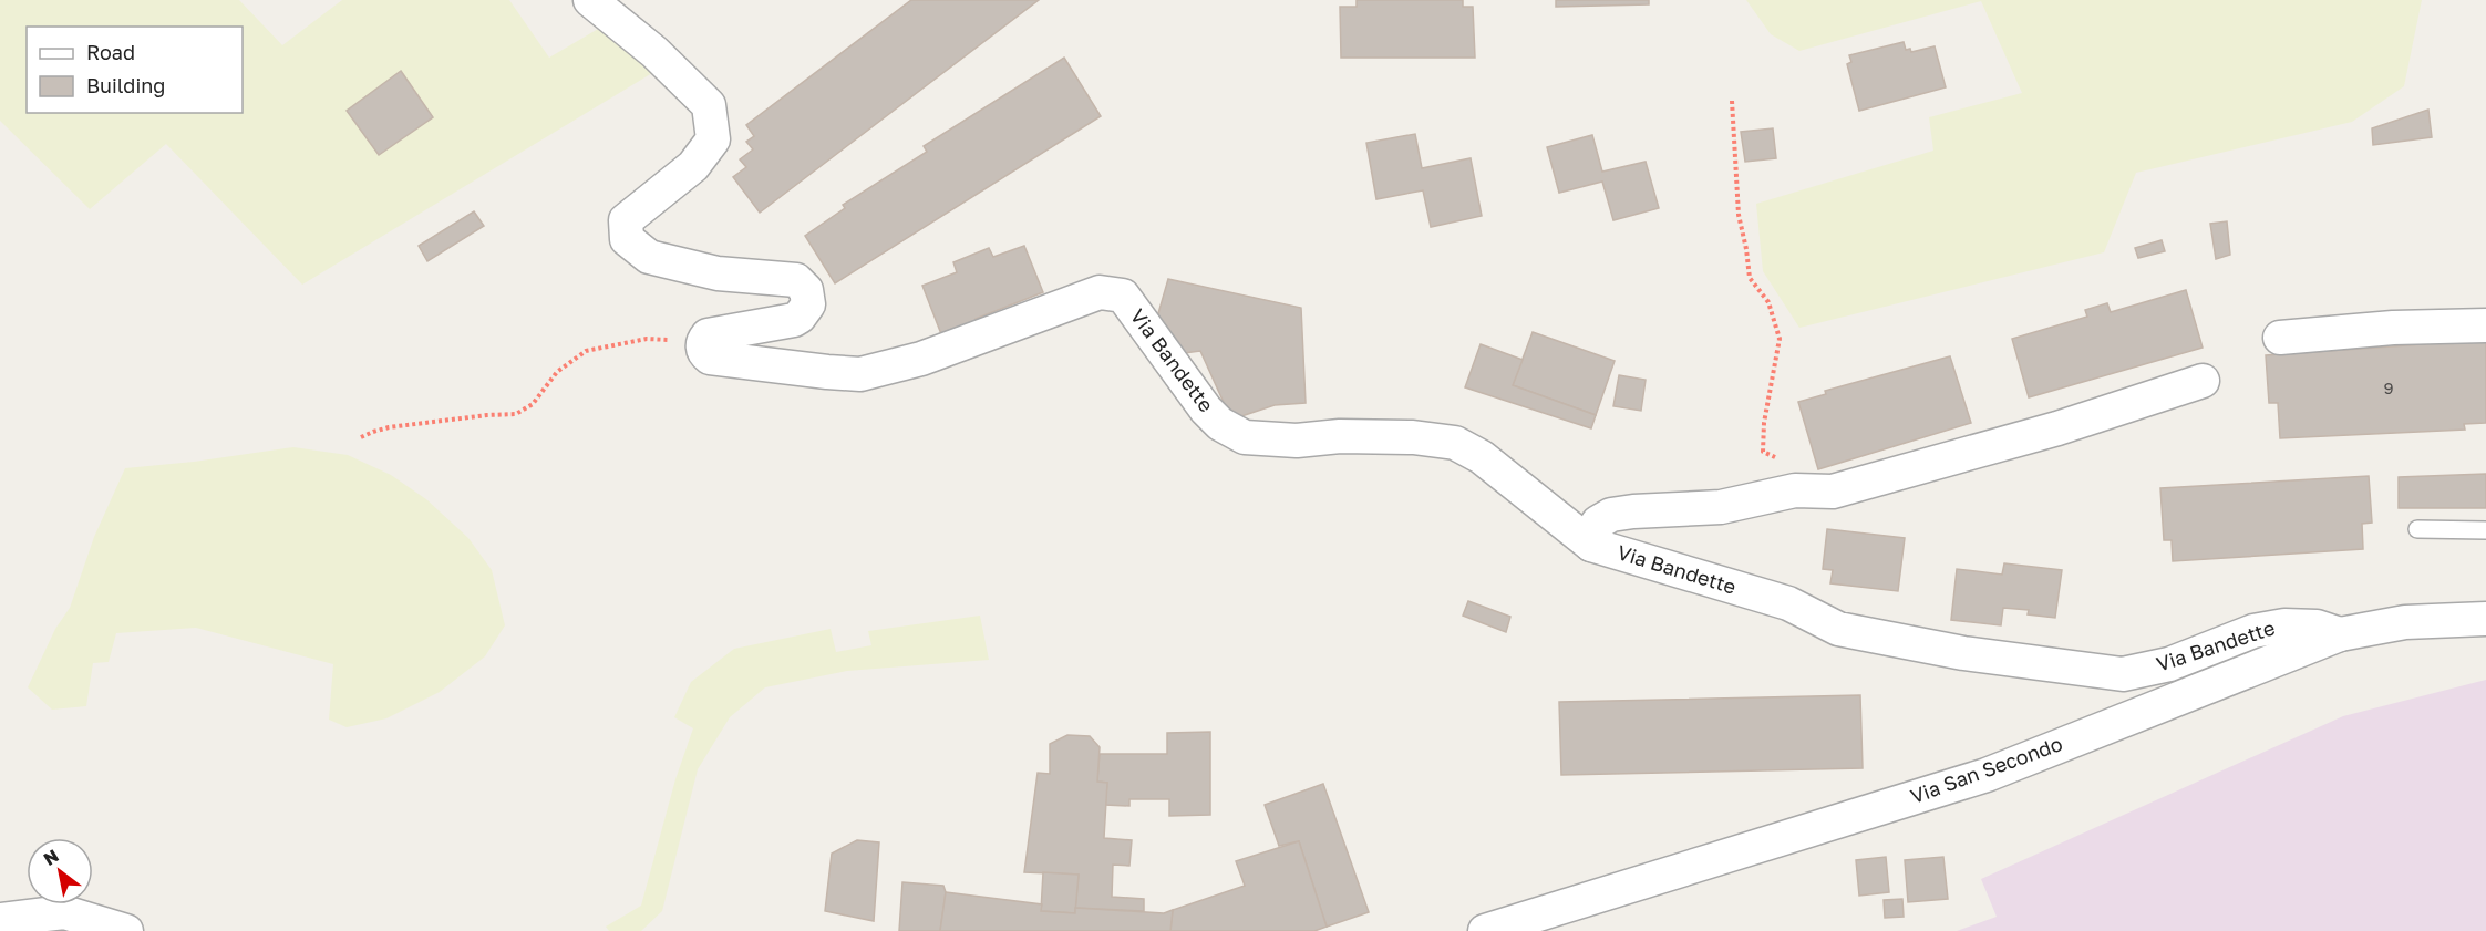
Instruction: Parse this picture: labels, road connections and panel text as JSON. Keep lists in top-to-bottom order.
{
  "streets": {
    "street": ["Via Bandette", "Via San Secondo"]
  },
  "crossings": [
    ["Via Bandette", "Via San Secondo"]
  ],
  "house_numbers": ["9"],
  "legend": ["Road", "Building"],
  "north": "top left"
}
